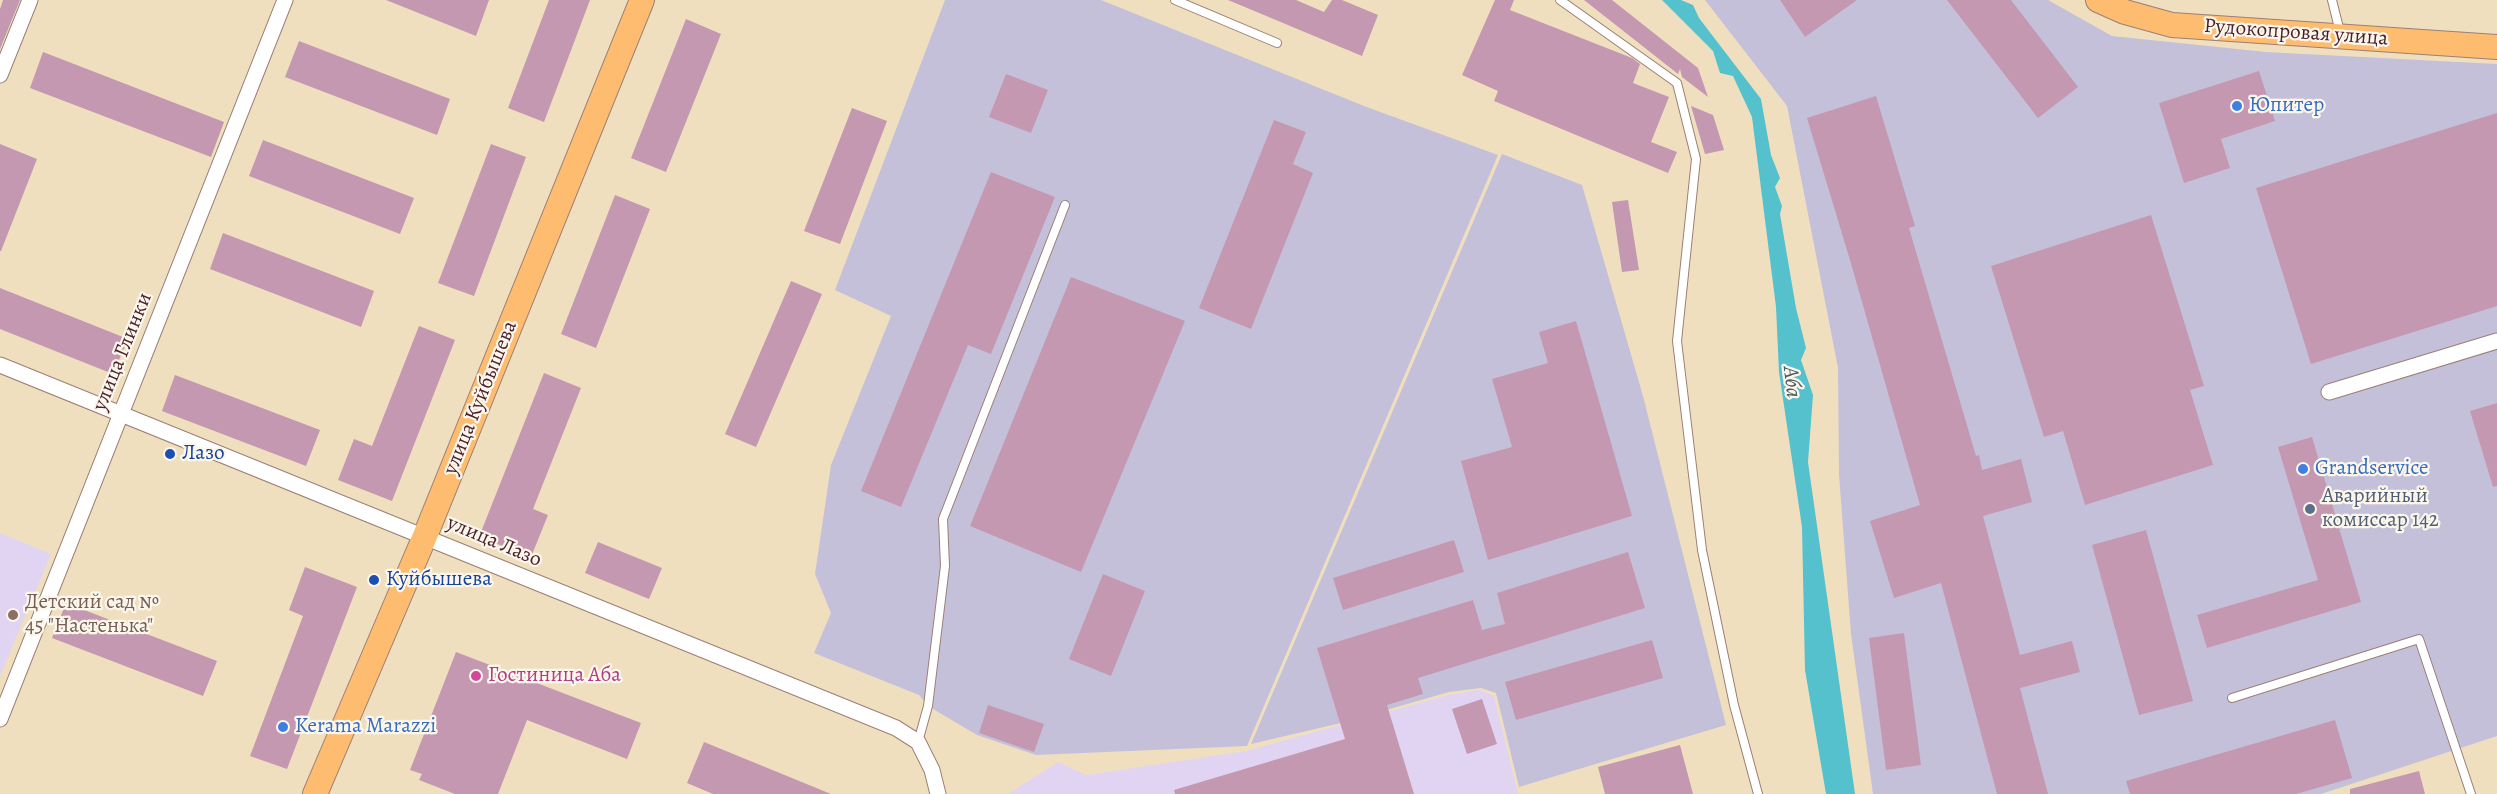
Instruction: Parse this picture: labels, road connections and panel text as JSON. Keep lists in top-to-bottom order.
{
  "streets": {
    "main road": ["Рудокопровая улица", "улица Куйбышева"],
    "street": ["улица Глинки", "улица Лазо"]
  },
  "crossings": [
    ["улица Глинки", "улица Лазо"],
    ["улица Куйбышева", "улица Лазо"]
  ],
  "water": ["Аба"],
  "places": [
    "Юпитер",
    "Лазо",
    "Grandservice",
    "Аварийный комиссар 142",
    "Куйбышева",
    "Детский сад № 45 \"Настенька\"",
    "Гостиница Аба",
    "Kerama Marazzi"
  ]
}
